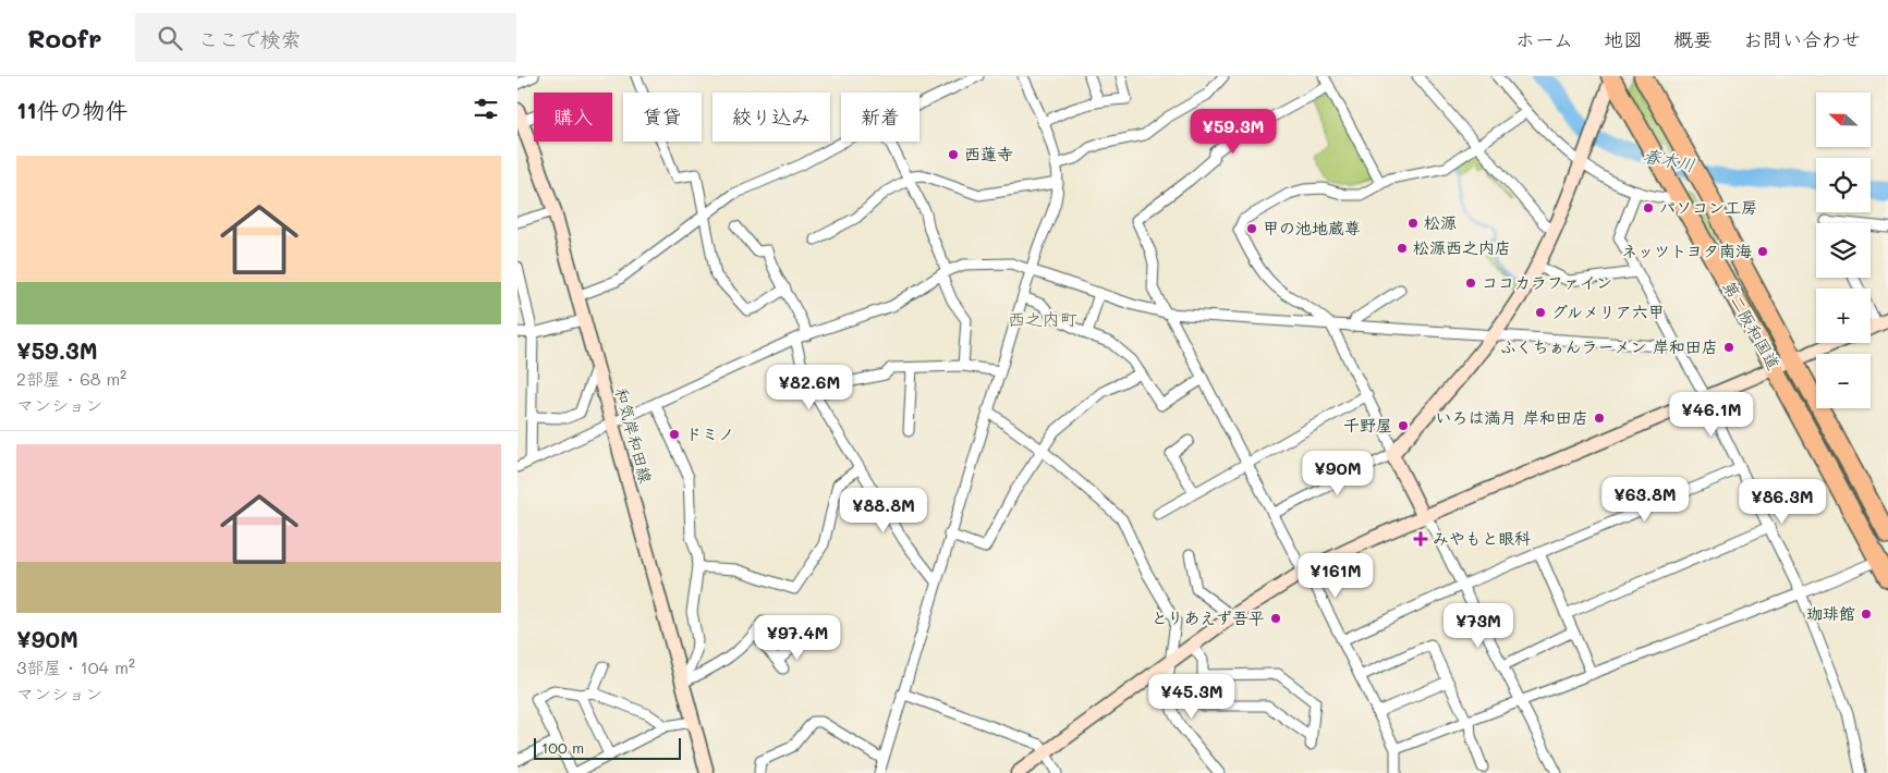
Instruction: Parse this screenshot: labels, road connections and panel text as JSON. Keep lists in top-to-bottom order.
{
  "streets": {
    "highway": ["第二阪和国道"],
    "street": ["和気岸和田線"]
  },
  "districts": ["西之内町"],
  "water": ["春木川"],
  "places": {
    "other": [
      "西蓮寺",
      "パソコン工房",
      "松源",
      "甲の池地蔵尊",
      "松源西之内店",
      "ネッツトヨタ南海",
      "ココカラファイン",
      "グルメリア六甲",
      "ふくちぁんラーメン 岸和田店",
      "いろは満月 岸和田店",
      "千野屋",
      "ドミノ",
      "珈琲館",
      "とりあえず吾平"
    ],
    "health": ["みやもと眼科"]
  },
  "scale_bar": "100 m",
  "north": "left",
  "page": {
    "header": "Roofr",
    "search": "ここで検索",
    "nav": [
      "ホーム",
      "地図",
      "概要",
      "お問い合わせ"
    ],
    "heading": "11件の物件",
    "map_buttons": ["+", "−"],
    "chip": [
      "購入",
      "賃貸",
      "絞り込み",
      "新着"
    ],
    "price": [
      "¥59.3M",
      "¥82.6M",
      "¥46.1M",
      "¥90M",
      "¥63.8M",
      "¥86.3M",
      "¥88.8M",
      "¥161M",
      "¥73M",
      "¥97.4M",
      "¥45.3M"
    ],
    "list": [
      {
        "name": "¥59.3M",
        "note": "2部屋 · 68 m² · マンション"
      },
      {
        "name": "¥90M",
        "note": "3部屋 · 104 m² · マンション"
      }
    ],
    "scale": "100 m"
  }
}
